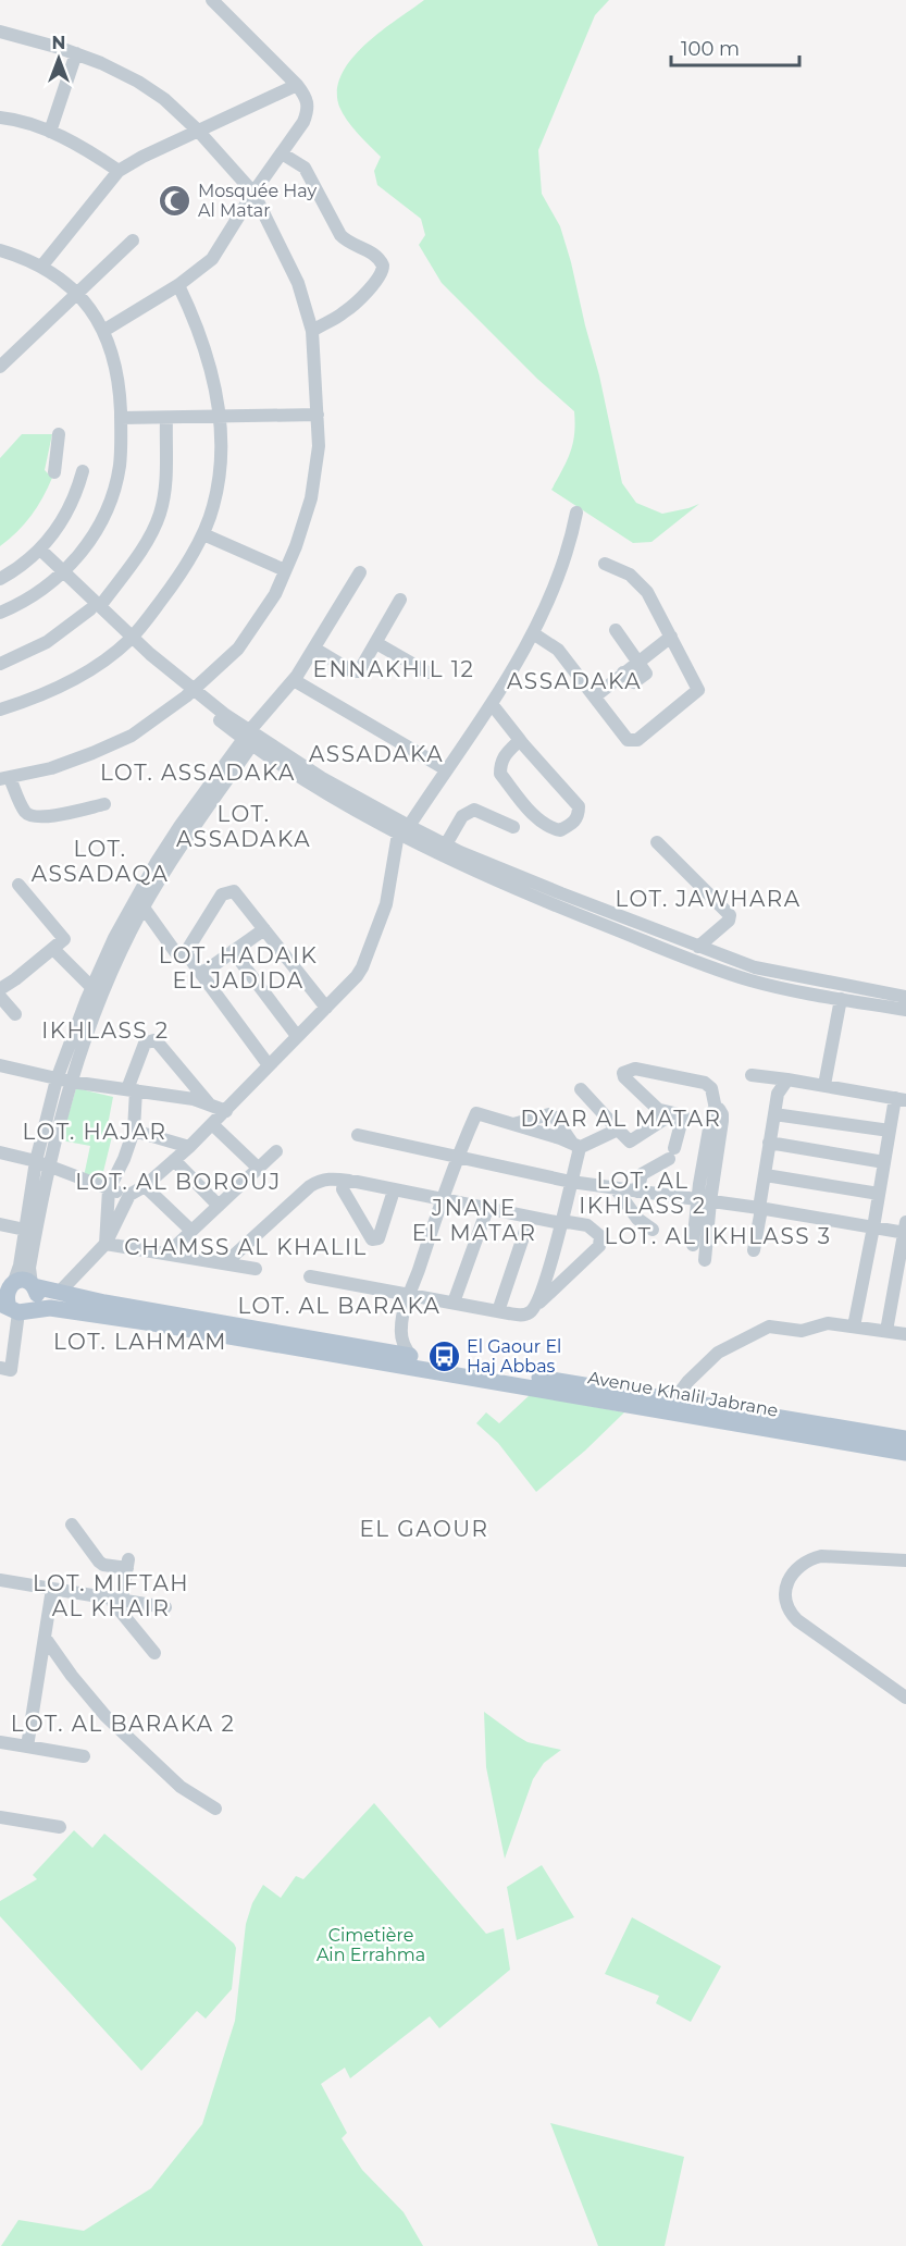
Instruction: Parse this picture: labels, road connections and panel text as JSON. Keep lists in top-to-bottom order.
{
  "streets": {
    "main road": ["Avenue Khalil Jabrane"]
  },
  "districts": [
    "ENNAKHIL 12",
    "ASSADAKA",
    "ASSADAKA",
    "LOT. ASSADAKA",
    "LOT. ASSADAKA",
    "LOT. ASSADAQA",
    "LOT. JAWHARA",
    "LOT. HADAIK EL JADIDA",
    "IKHLASS 2",
    "DYAR AL MATAR",
    "LOT. HAJAR",
    "LOT. AL IKHLASS 2",
    "LOT. AL BOROUJ",
    "JNANE EL MATAR",
    "LOT. AL IKHLASS 3",
    "CHAMSS AL KHALIL",
    "LOT. AL BARAKA",
    "LOT. LAHMAM",
    "EL GAOUR",
    "LOT. MIFTAH AL KHAIR",
    "LOT. AL BARAKA 2"
  ],
  "parks": ["Cimetière Ain Errahma"],
  "places": {
    "mosque": ["Mosquée Hay Al Matar"],
    "bus stop": ["El Gaour El Haj Abbas"]
  },
  "scale_bar": "100 m",
  "north": "top"
}
